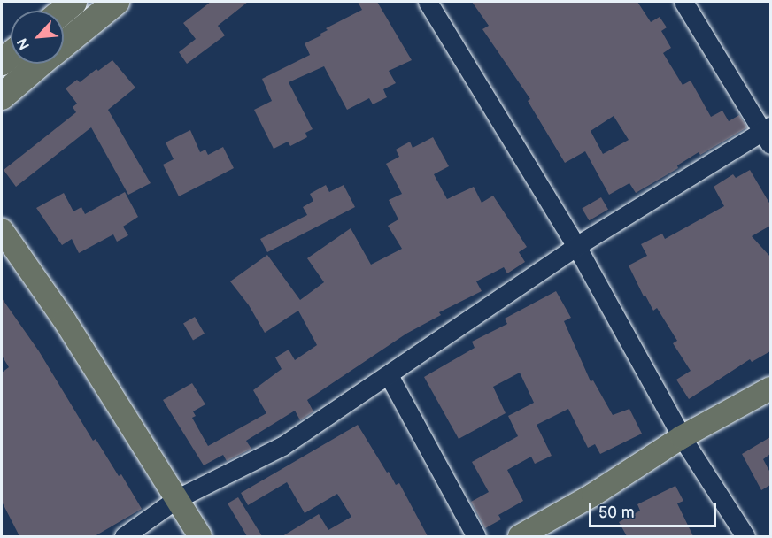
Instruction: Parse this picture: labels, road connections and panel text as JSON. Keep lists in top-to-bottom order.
{
  "scale_bar": "50 m",
  "north": "bottom left"
}
